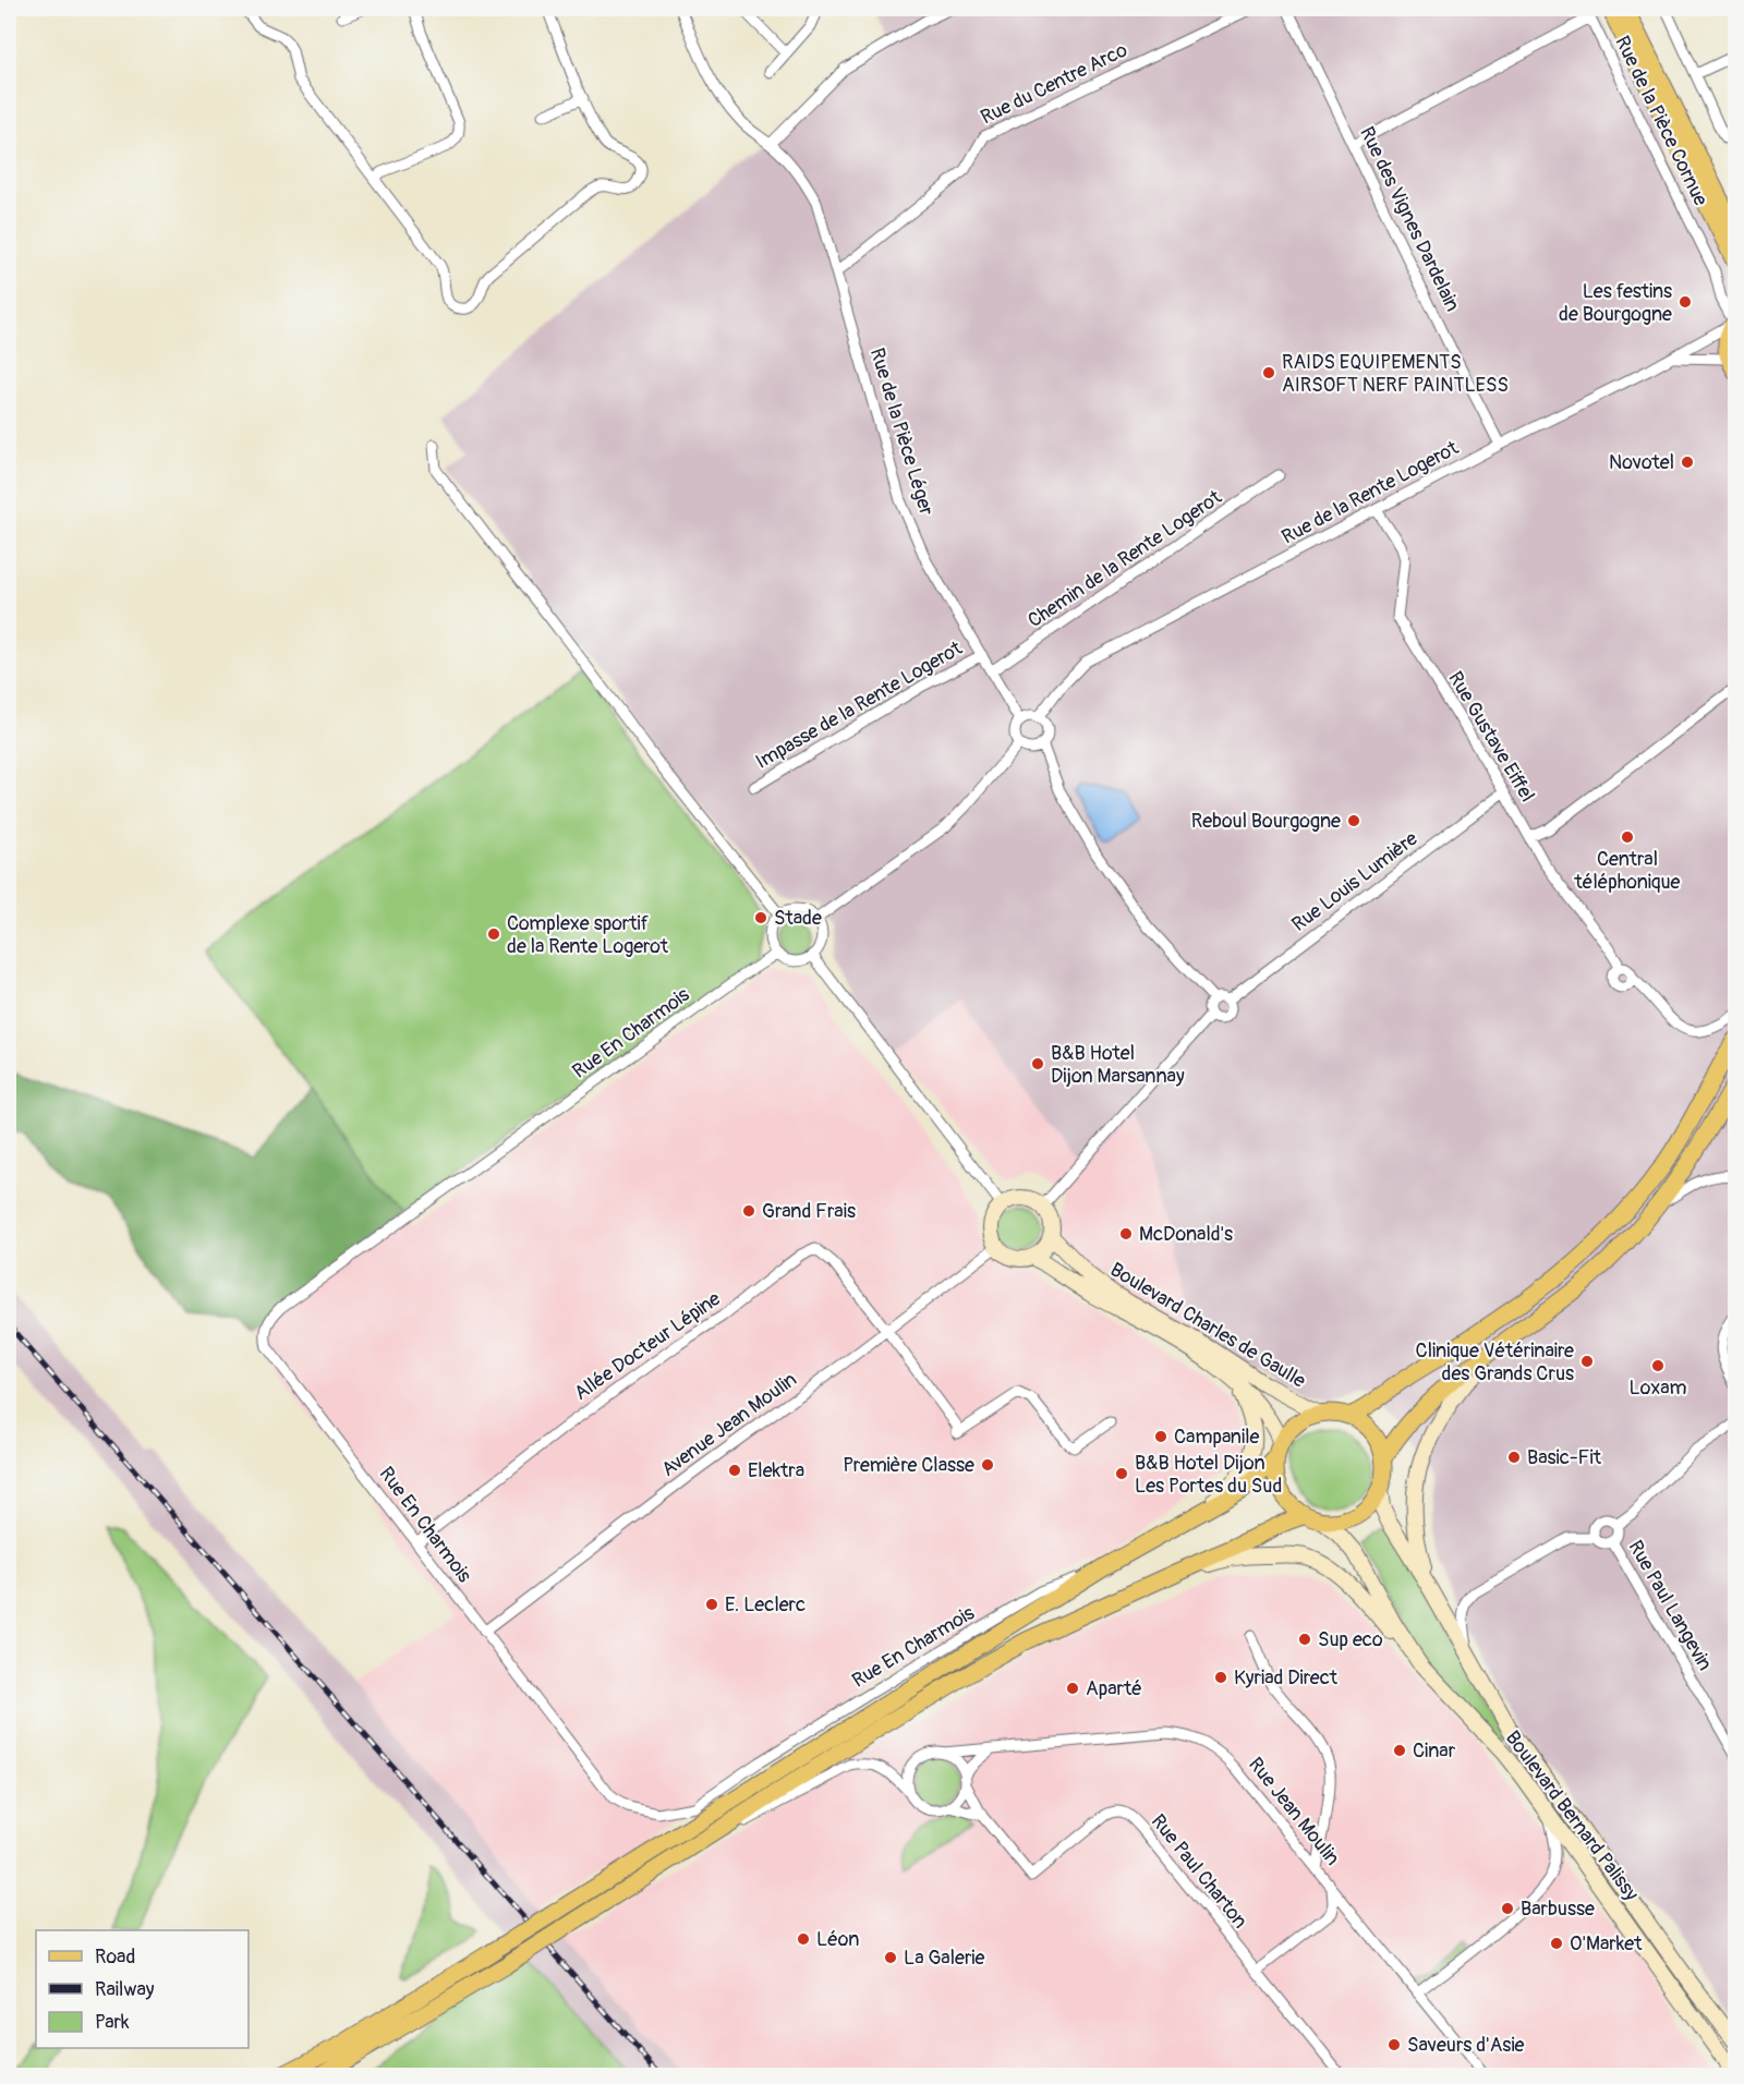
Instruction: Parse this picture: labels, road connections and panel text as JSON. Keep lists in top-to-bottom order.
{
  "streets": {
    "main road": ["Boulevard Charles de Gaulle", "Boulevard Bernard Palissy"],
    "street": [
      "Rue du Centre Arco",
      "Rue de la Pièce Cornue",
      "Rue des Vignes Dardelain",
      "Rue de la Pièce Léger",
      "Rue de la Rente Logerot",
      "Chemin de la Rente Logerot",
      "Impasse de la Rente Logerot",
      "Rue Gustave Eiffel",
      "Rue Louis Lumière",
      "Rue En Charmois",
      "Allée Docteur Lépine",
      "Avenue Jean Moulin",
      "Rue Paul Langevin",
      "Rue Jean Moulin",
      "Rue Paul Charton"
    ]
  },
  "crossings": [
    ["Rue du Centre Arco", "Rue de la Pièce Léger"],
    ["Rue de la Pièce Cornue", "Rue de la Rente Logerot"],
    ["Rue des Vignes Dardelain", "Rue de la Rente Logerot"],
    ["Rue de la Pièce Léger", "Rue de la Rente Logerot"],
    ["Rue de la Pièce Léger", "Chemin de la Rente Logerot"],
    ["Rue de la Pièce Léger", "Impasse de la Rente Logerot"],
    ["Rue de la Rente Logerot", "Rue Gustave Eiffel"],
    ["Rue Gustave Eiffel", "Rue Louis Lumière"],
    ["Rue En Charmois", "Allée Docteur Lépine"],
    ["Rue En Charmois", "Avenue Jean Moulin"],
    ["Boulevard Charles de Gaulle", "Avenue Jean Moulin"],
    ["Boulevard Charles de Gaulle", "Boulevard Bernard Palissy"],
    ["Allée Docteur Lépine", "Avenue Jean Moulin"],
    ["Rue Jean Moulin", "Rue Paul Charton"]
  ],
  "places": [
    "Les festins de Bourgogne",
    "RAIDS EQUIPEMENTS AIRSOFT NERF PAINTLESS",
    "Novotel",
    "Reboul Bourgogne",
    "Central téléphonique",
    "Stade",
    "Complexe sportif de la Rente Logerot",
    "B&B Hotel Dijon Marsannay",
    "Grand Frais",
    "McDonald's",
    "Clinique Vétérinaire des Grands Crus",
    "Loxam",
    "Campanile",
    "Basic-Fit",
    "Première Classe",
    "Elektra",
    "B&B Hotel Dijon Les Portes du Sud",
    "E. Leclerc",
    "Sup eco",
    "Kyriad Direct",
    "Aparté",
    "Cinar",
    "Barbusse",
    "Léon",
    "O'Market",
    "La Galerie",
    "Saveurs d'Asie"
  ],
  "legend": ["Road", "Railway", "Park"]
}
